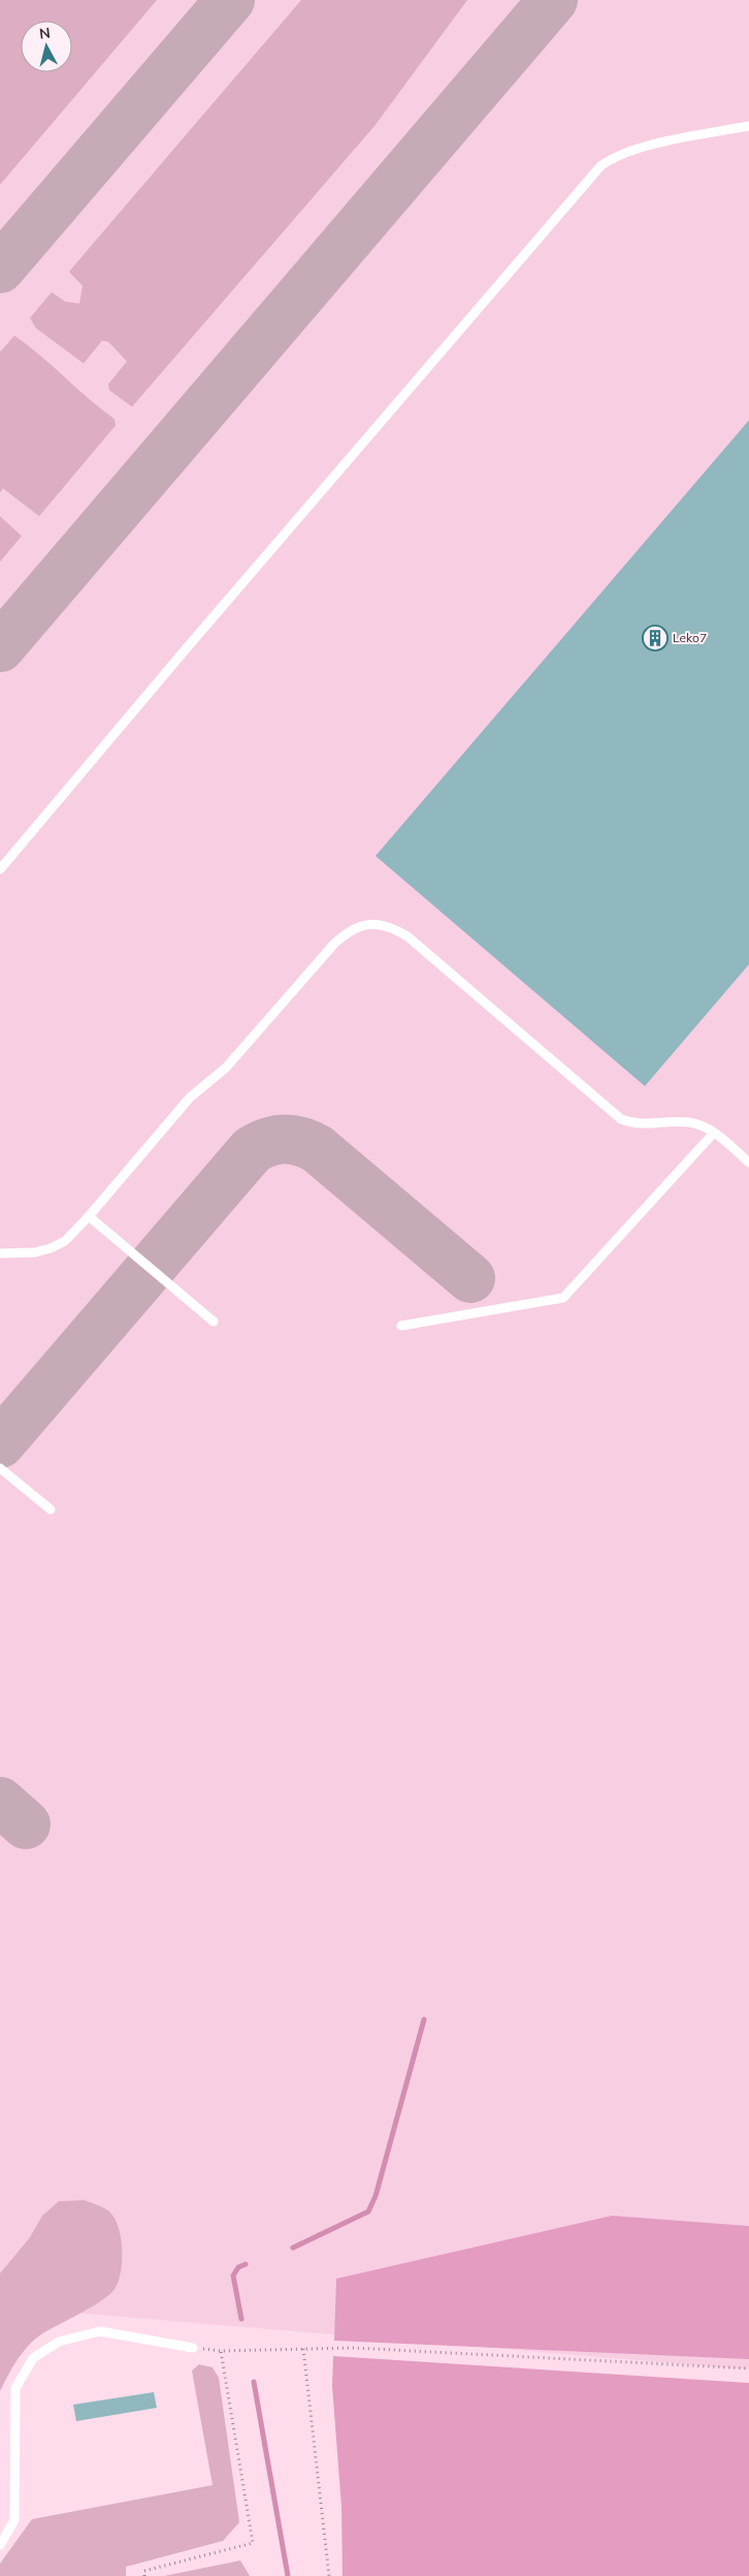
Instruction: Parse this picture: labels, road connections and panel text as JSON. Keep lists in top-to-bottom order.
{
  "places": {
    "building": ["Leko7"]
  },
  "north": "top"
}
